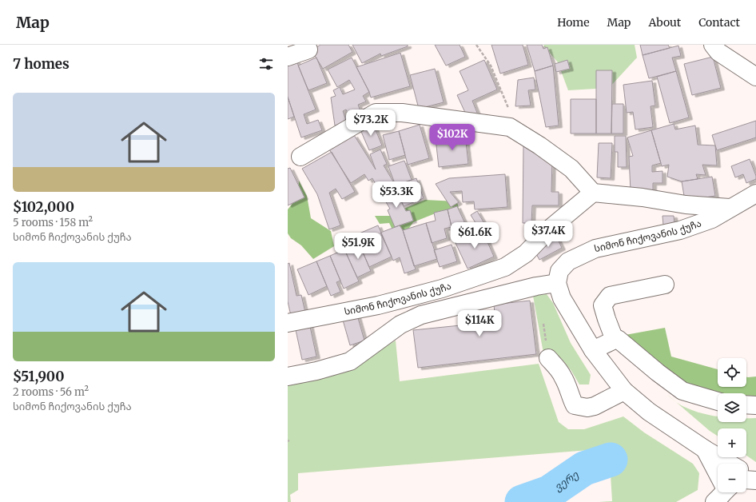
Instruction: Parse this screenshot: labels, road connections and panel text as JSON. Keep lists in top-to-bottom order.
{
  "streets": {
    "street": ["სიმონ ჩიქოვანის ქუჩა"]
  },
  "water": ["ვერე"],
  "page": {
    "header": "Map",
    "nav": [
      "Home",
      "Map",
      "About",
      "Contact"
    ],
    "heading": "7 homes",
    "list": [
      {
        "name": "$102,000",
        "note": "5 rooms · 158 m² · სიმონ ჩიქოვანის ქუჩა"
      },
      {
        "name": "$51,900",
        "note": "2 rooms · 56 m² · სიმონ ჩიქოვანის ქუჩა"
      }
    ],
    "price": [
      "$73.2K",
      "$102K",
      "$53.3K",
      "$37.4K",
      "$61.6K",
      "$51.9K",
      "$114K"
    ],
    "map_buttons": ["+", "−"]
  }
}
